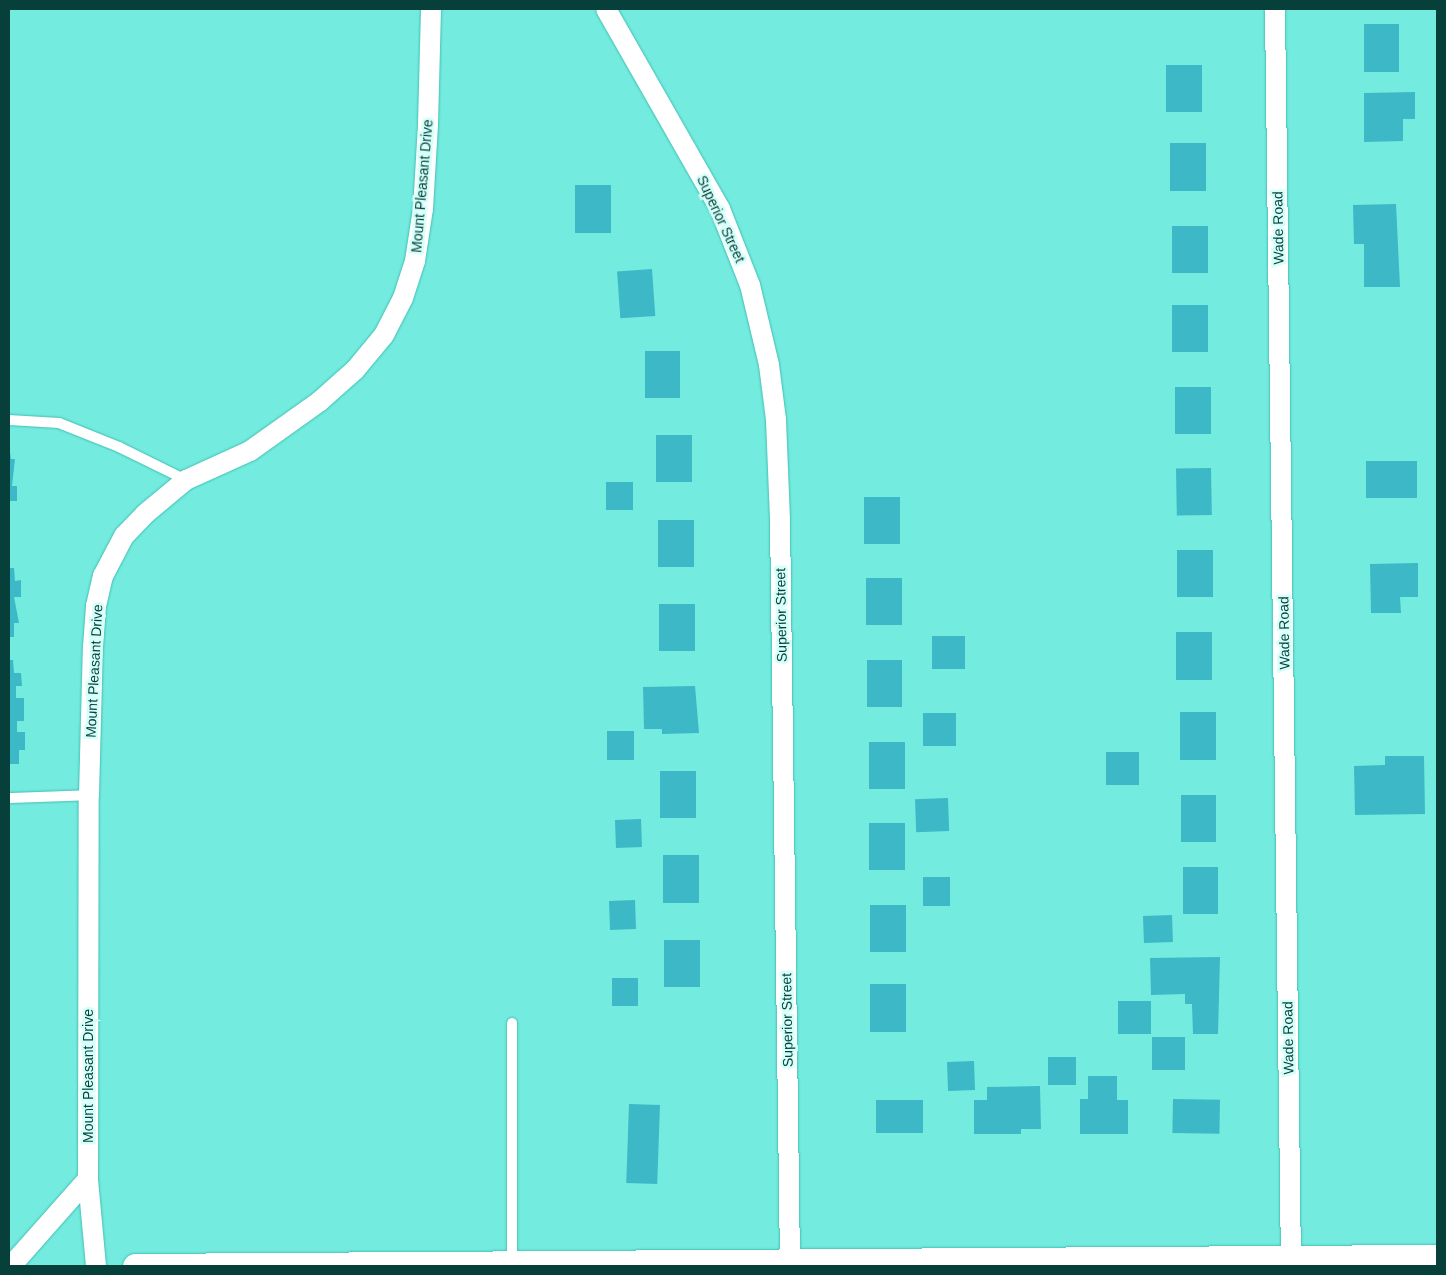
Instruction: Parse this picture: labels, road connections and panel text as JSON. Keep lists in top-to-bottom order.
{
  "streets": {
    "street": ["Mount Pleasant Drive", "Superior Street", "Wade Road"]
  }
}
